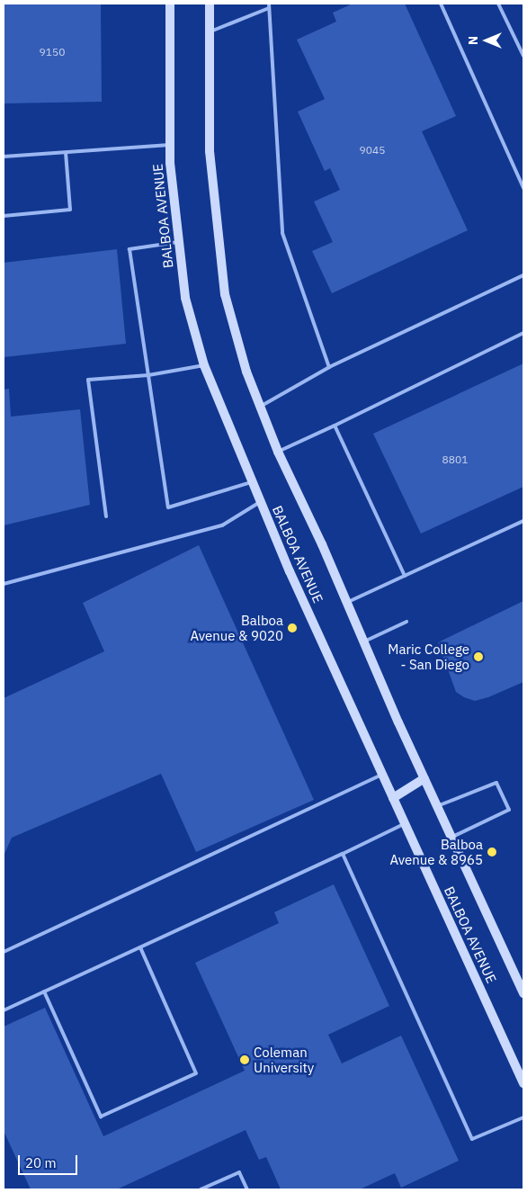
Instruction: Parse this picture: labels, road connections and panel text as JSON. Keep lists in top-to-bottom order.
{
  "streets": {
    "main road": ["BALBOA AVENUE"]
  },
  "places": [
    "Balboa Avenue & 9020",
    "Maric College - San Diego",
    "Balboa Avenue & 8965",
    "Coleman University"
  ],
  "house_numbers": ["9150", "9045", "8801"],
  "scale_bar": "20 m",
  "north": "left"
}
